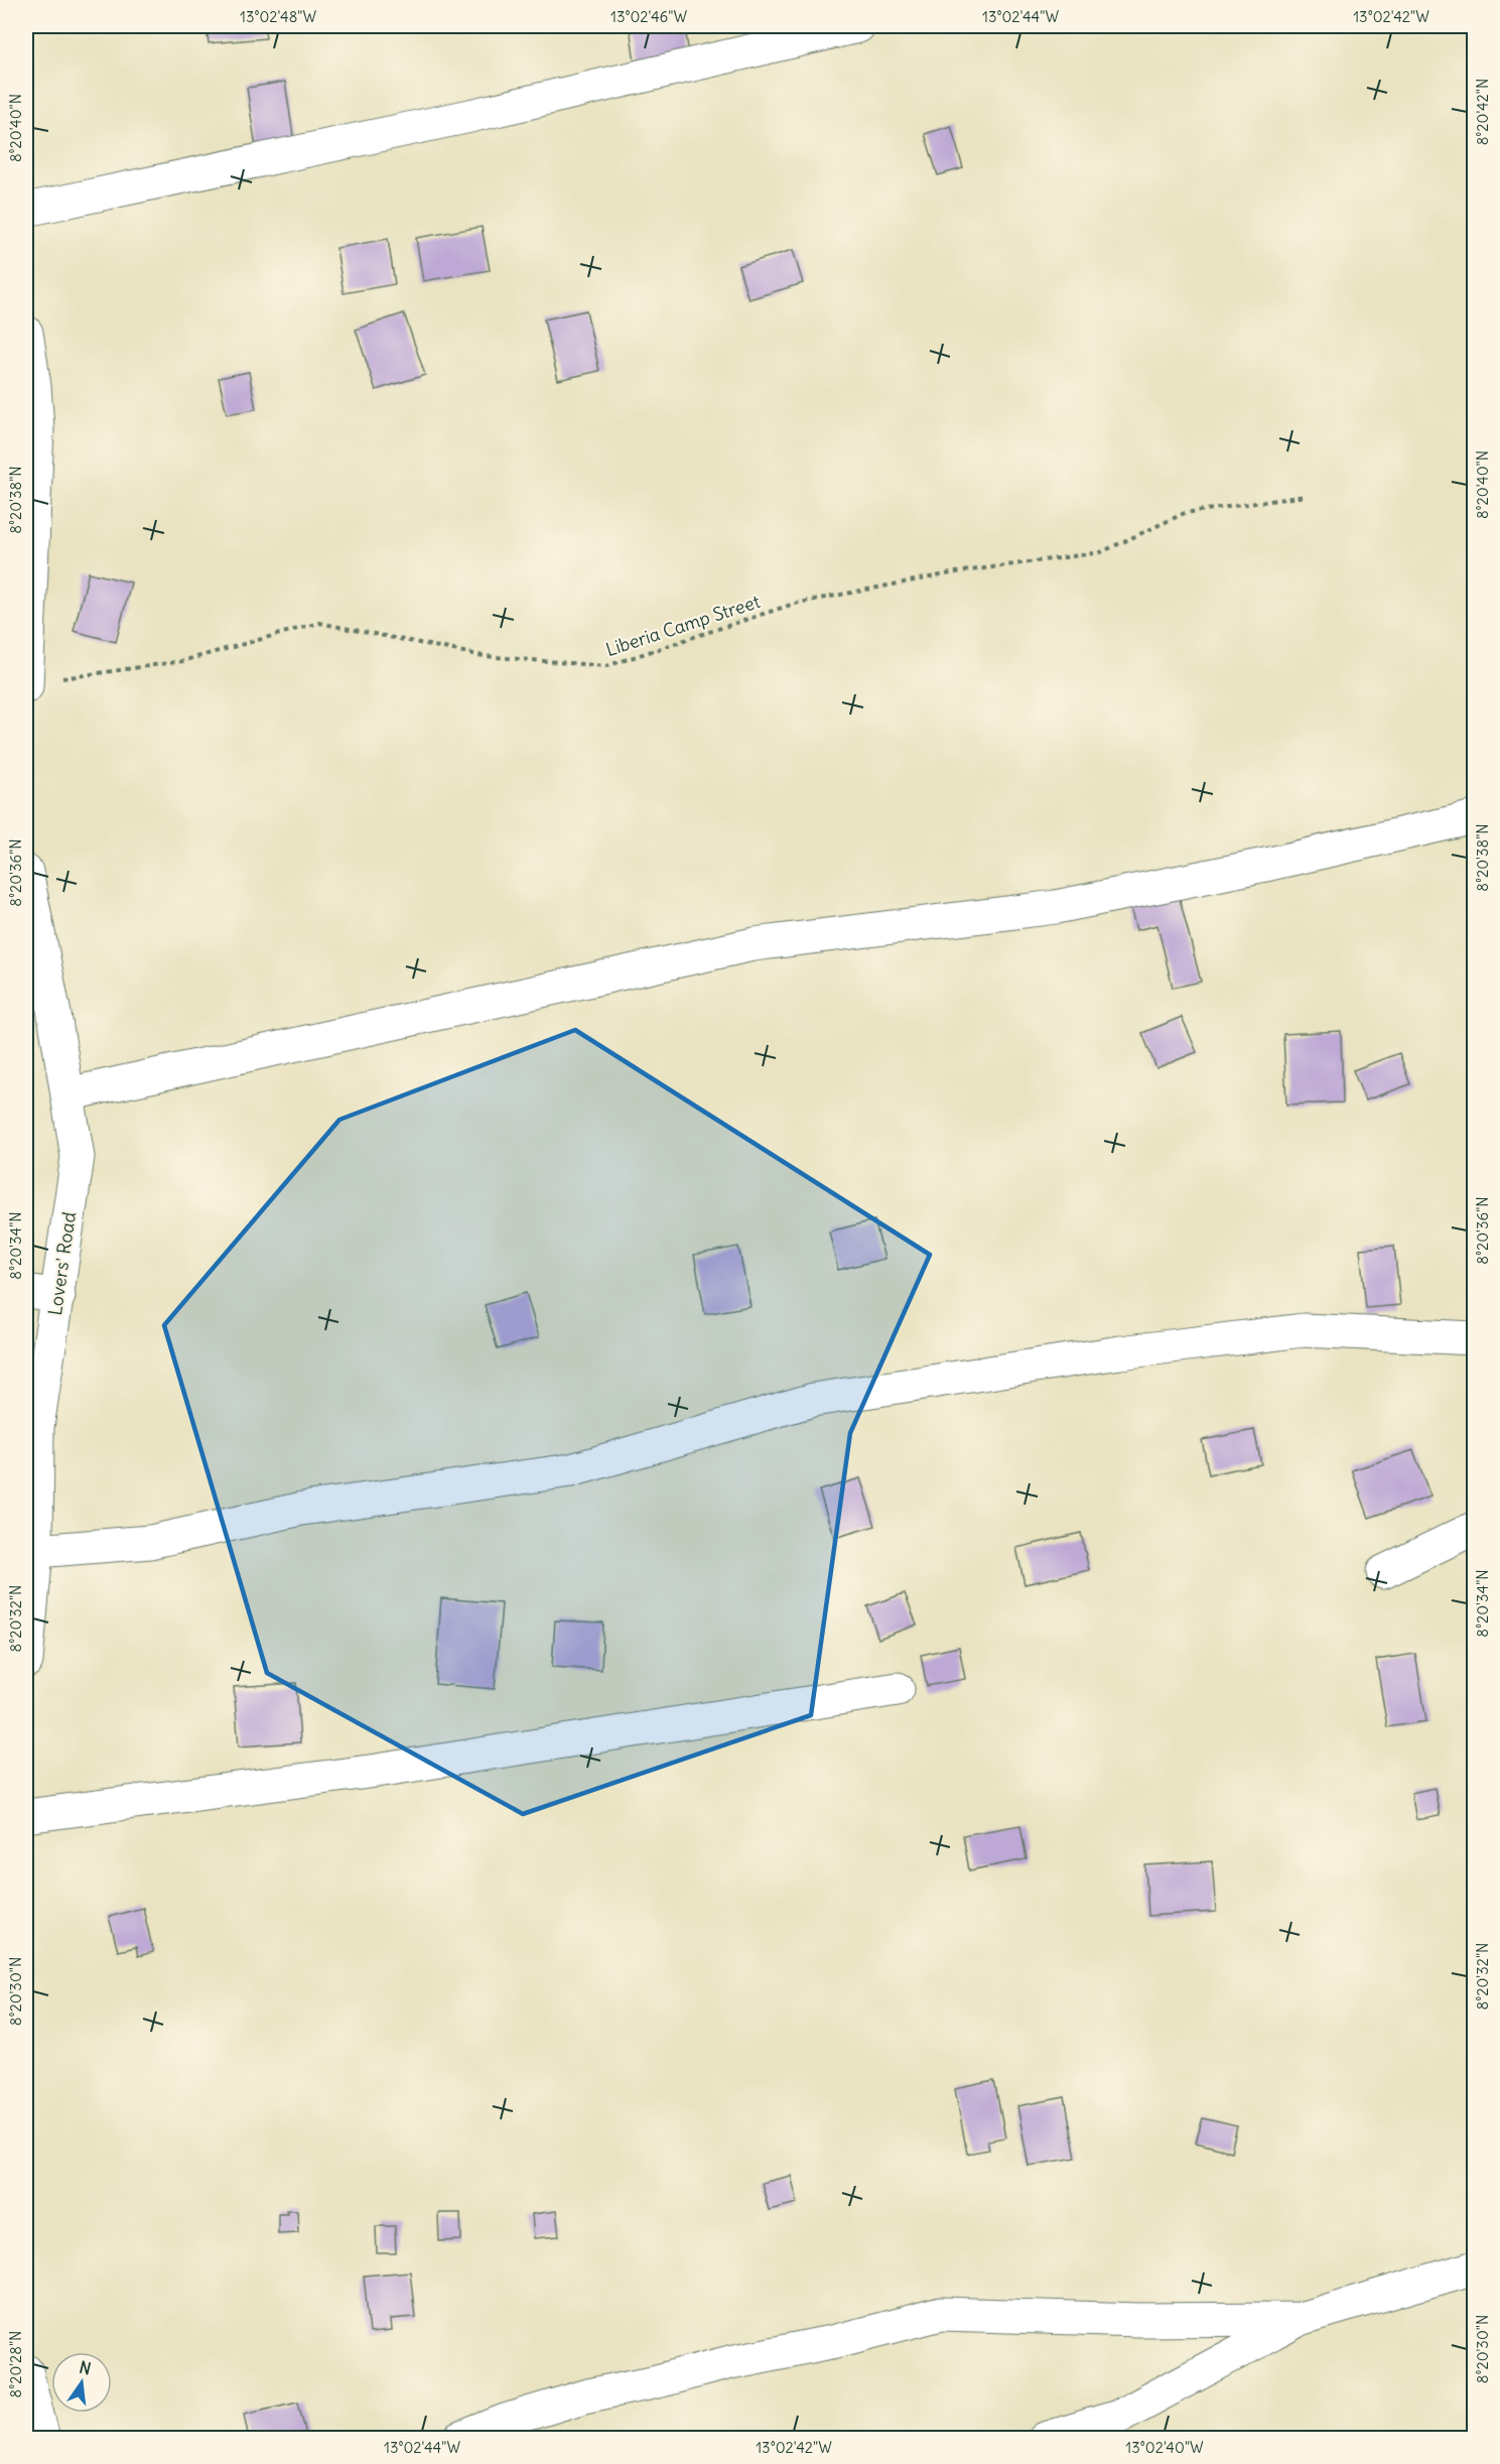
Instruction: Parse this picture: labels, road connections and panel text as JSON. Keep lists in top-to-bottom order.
{
  "streets": {
    "street": ["Lovers' Road"],
    "path": ["Liberia Camp Street"]
  },
  "north": "top",
  "coordinates": [
    "13°02'48\"W",
    "13°02'46\"W",
    "13°02'44\"W",
    "13°02'42\"W",
    "8°20'42\"N",
    "8°20'40\"N",
    "8°20'38\"N",
    "8°20'36\"N",
    "8°20'34\"N",
    "8°20'32\"N",
    "8°20'30\"N",
    "8°20'28\"N",
    "13°02'40\"W"
  ]
}
